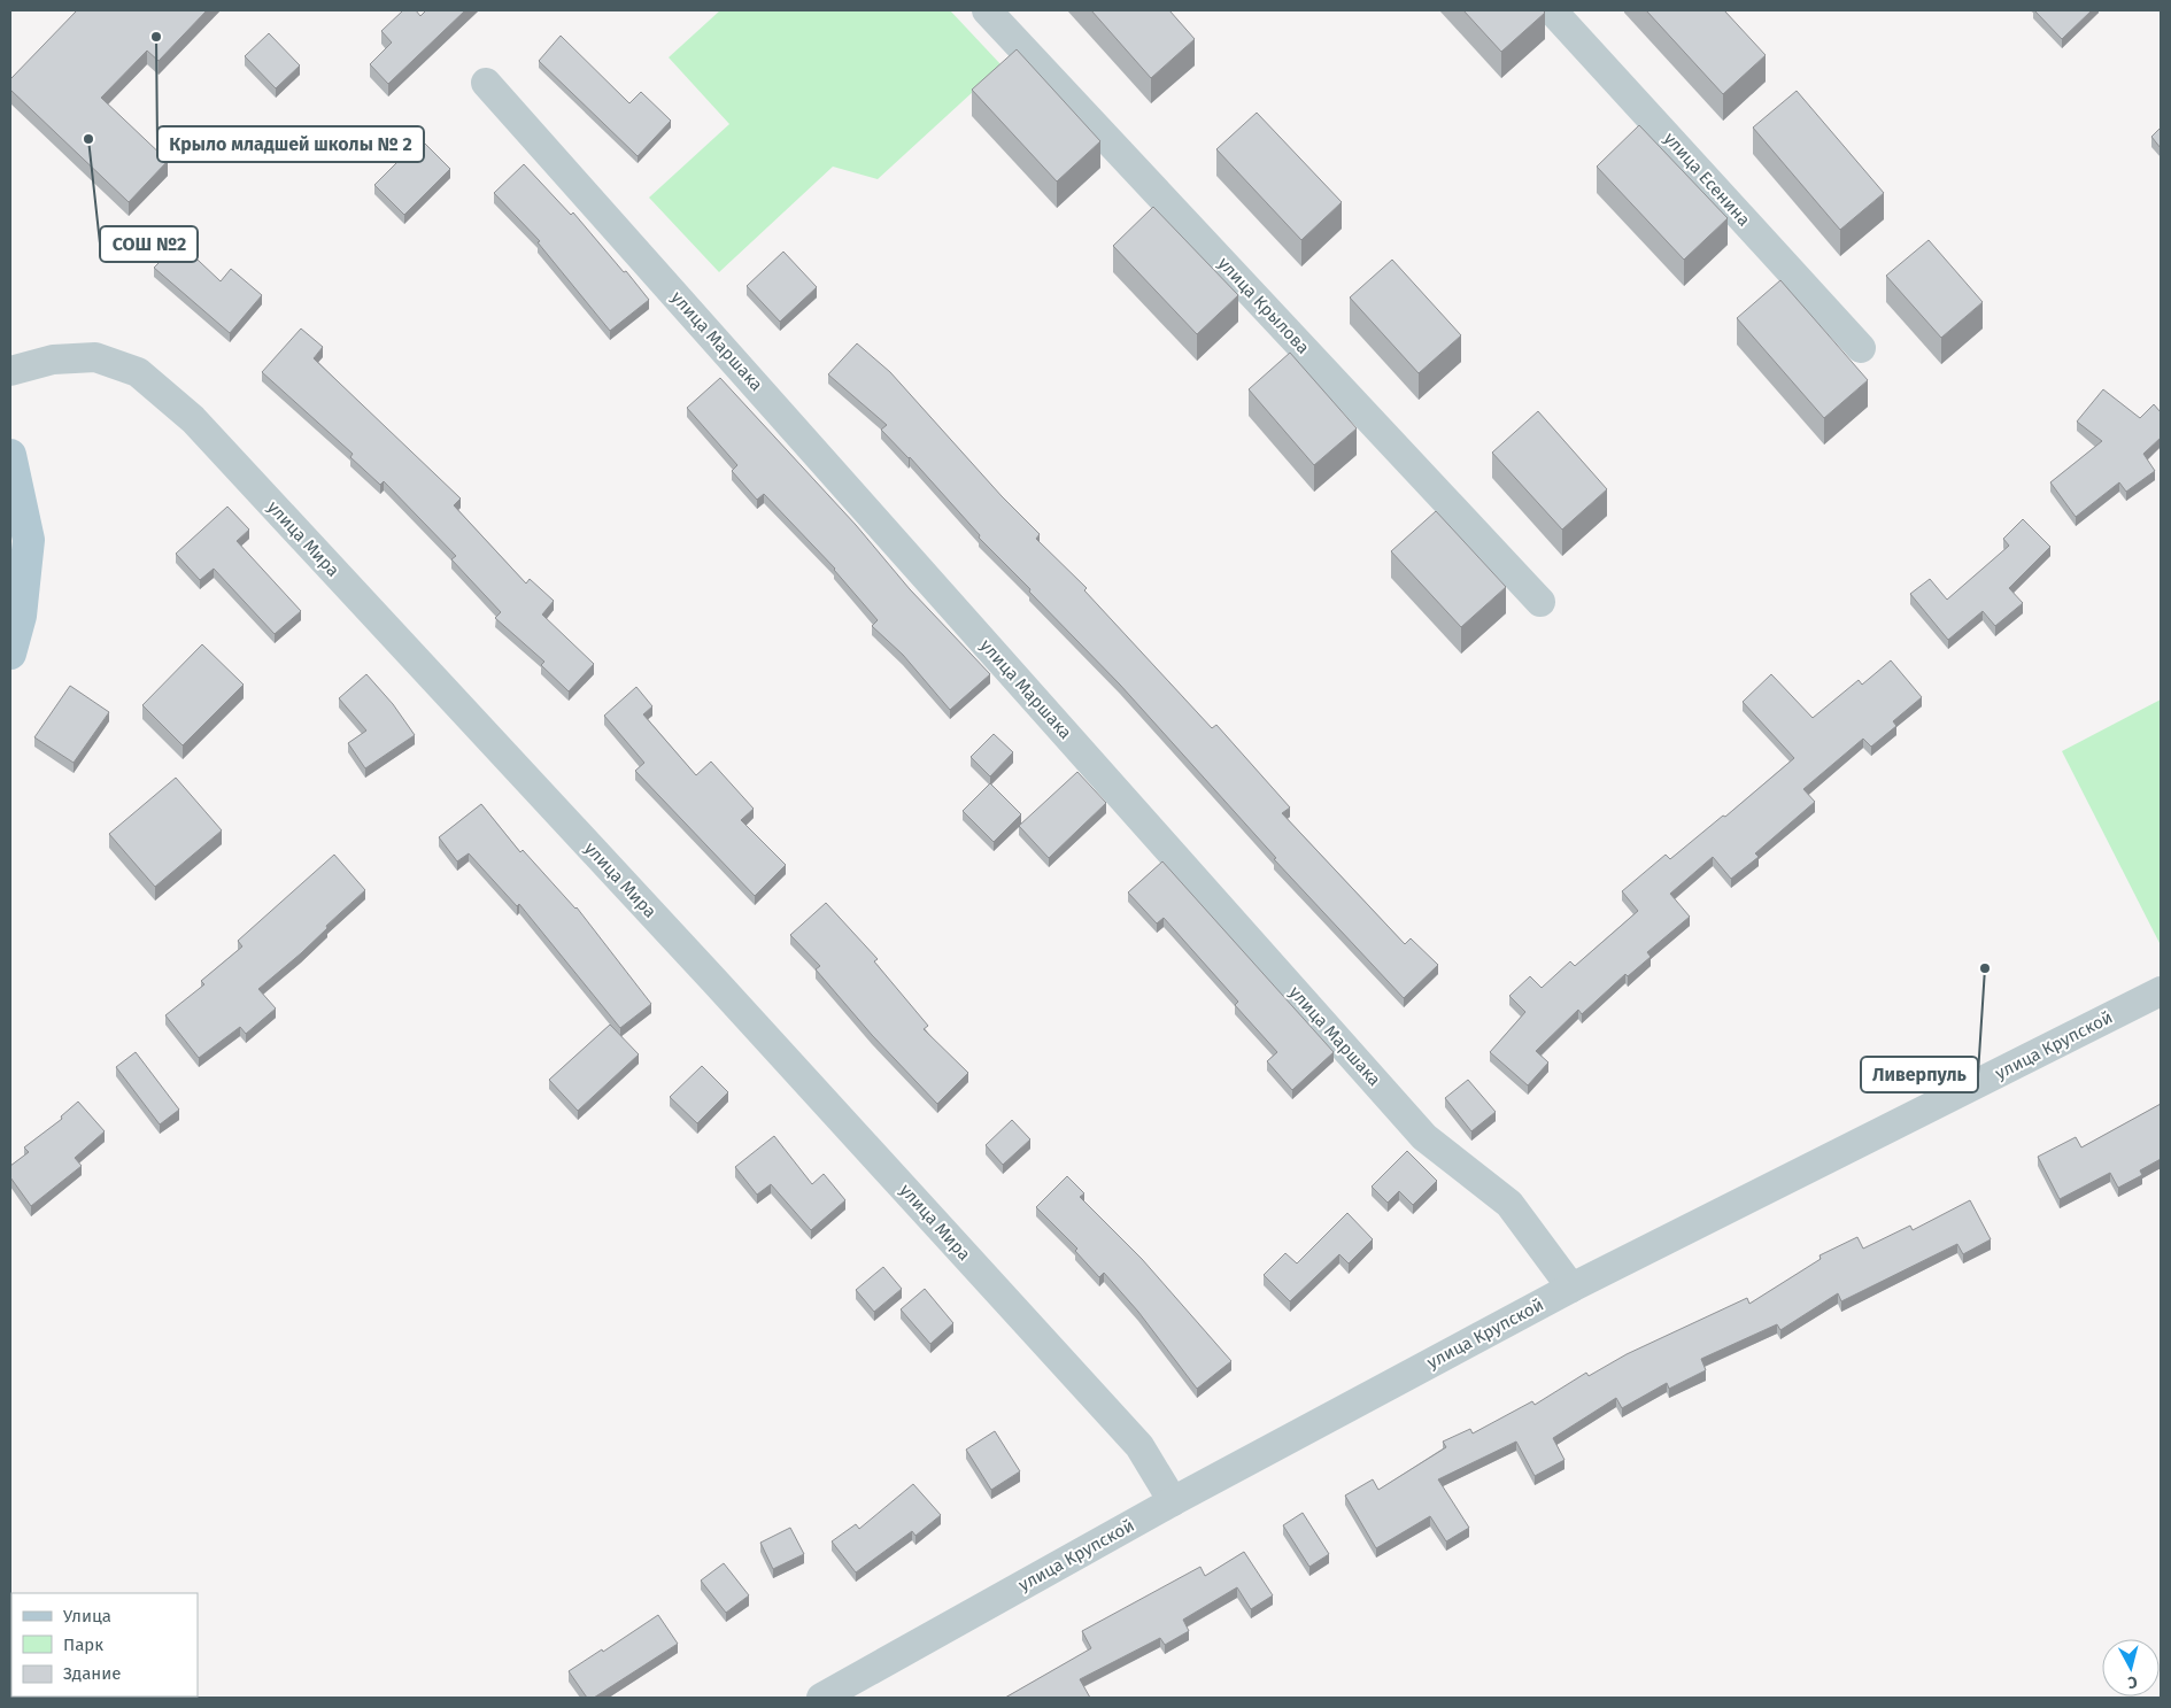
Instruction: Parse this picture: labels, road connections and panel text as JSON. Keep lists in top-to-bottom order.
{
  "streets": {
    "street": [
      "улица Есенина",
      "улица Крылова",
      "улица Маршака",
      "улица Мира",
      "улица Крупской"
    ]
  },
  "crossings": [
    ["улица Маршака", "улица Крупской"],
    ["улица Мира", "улица Крупской"]
  ],
  "places": ["Крыло младшей школы № 2", "СОШ №2", "Ливерпуль"],
  "legend": ["Улица", "Парк", "Здание"],
  "north": "bottom"
}
